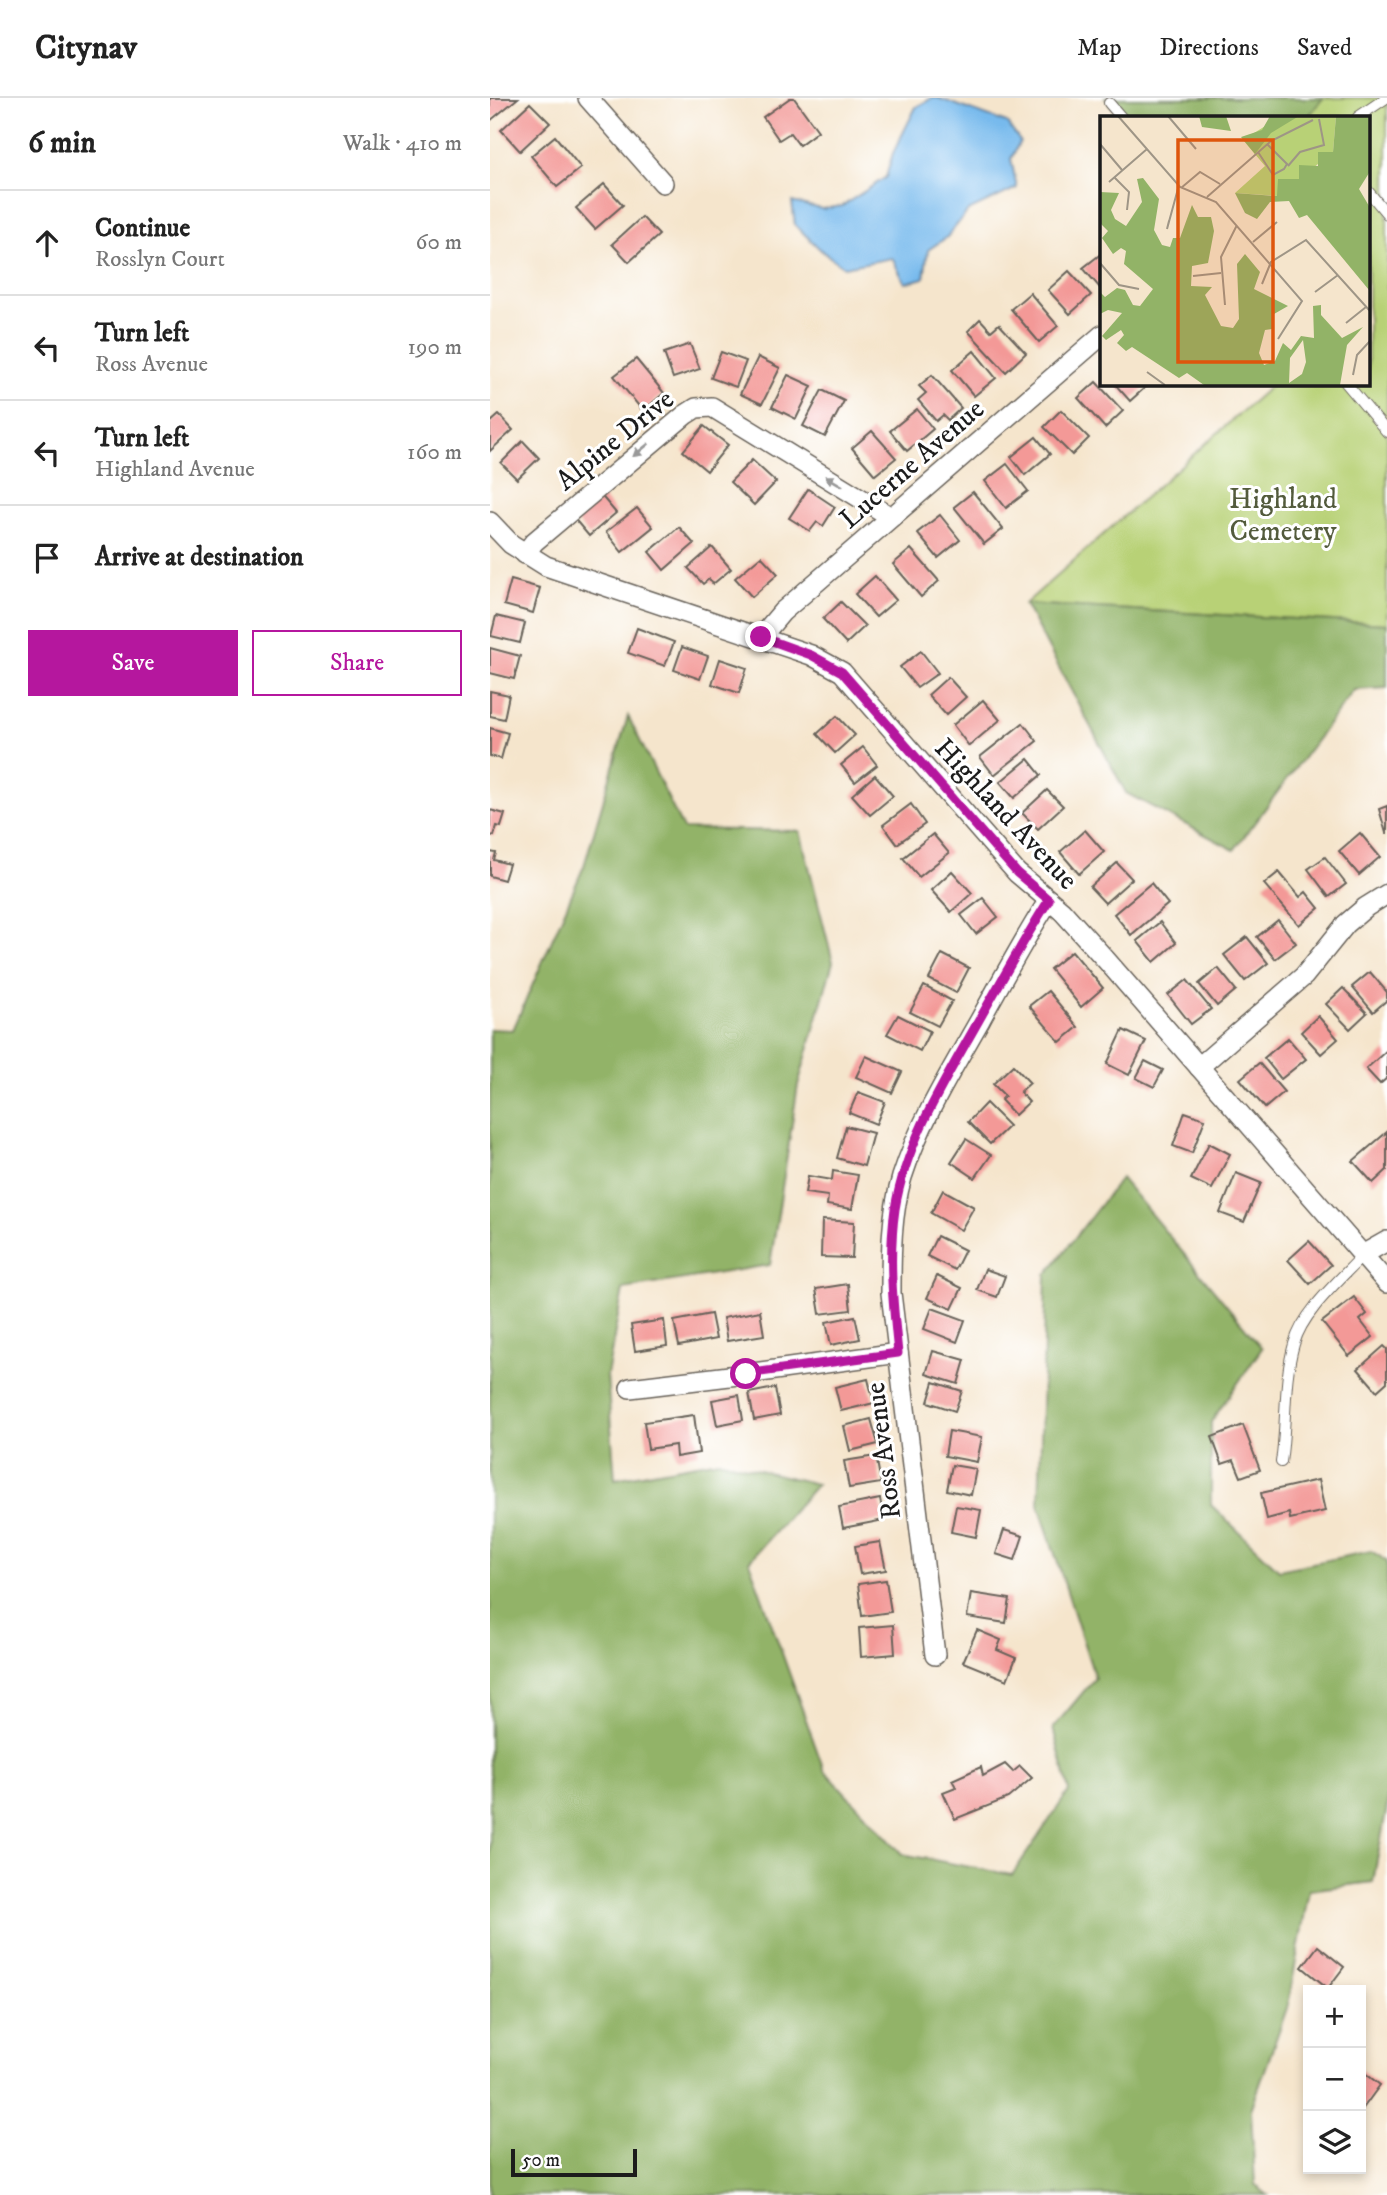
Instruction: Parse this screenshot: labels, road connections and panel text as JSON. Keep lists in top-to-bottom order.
{
  "streets": {
    "street": [
      "Alpine Drive",
      "Lucerne Avenue",
      "Highland Avenue",
      "Ross Avenue"
    ]
  },
  "crossings": [
    ["Alpine Drive", "Lucerne Avenue"],
    ["Alpine Drive", "Highland Avenue"],
    ["Lucerne Avenue", "Highland Avenue"],
    ["Highland Avenue", "Ross Avenue"]
  ],
  "one_way": ["Alpine Drive"],
  "parks": ["Highland Cemetery"],
  "scale_bar": "50 m",
  "page": {
    "header": "Citynav",
    "nav": ["Map", "Directions", "Saved"],
    "heading": ["6 min", "Walk · 410 m"],
    "list": [
      ["Continue", "Rosslyn Court", "60 m"],
      ["Turn left", "Ross Avenue", "190 m"],
      ["Turn left", "Highland Avenue", "160 m"],
      "Arrive at destination"
    ],
    "buttons": ["Save", "Share"],
    "map_buttons": ["+", "−"],
    "scale": "50 m"
  }
}
